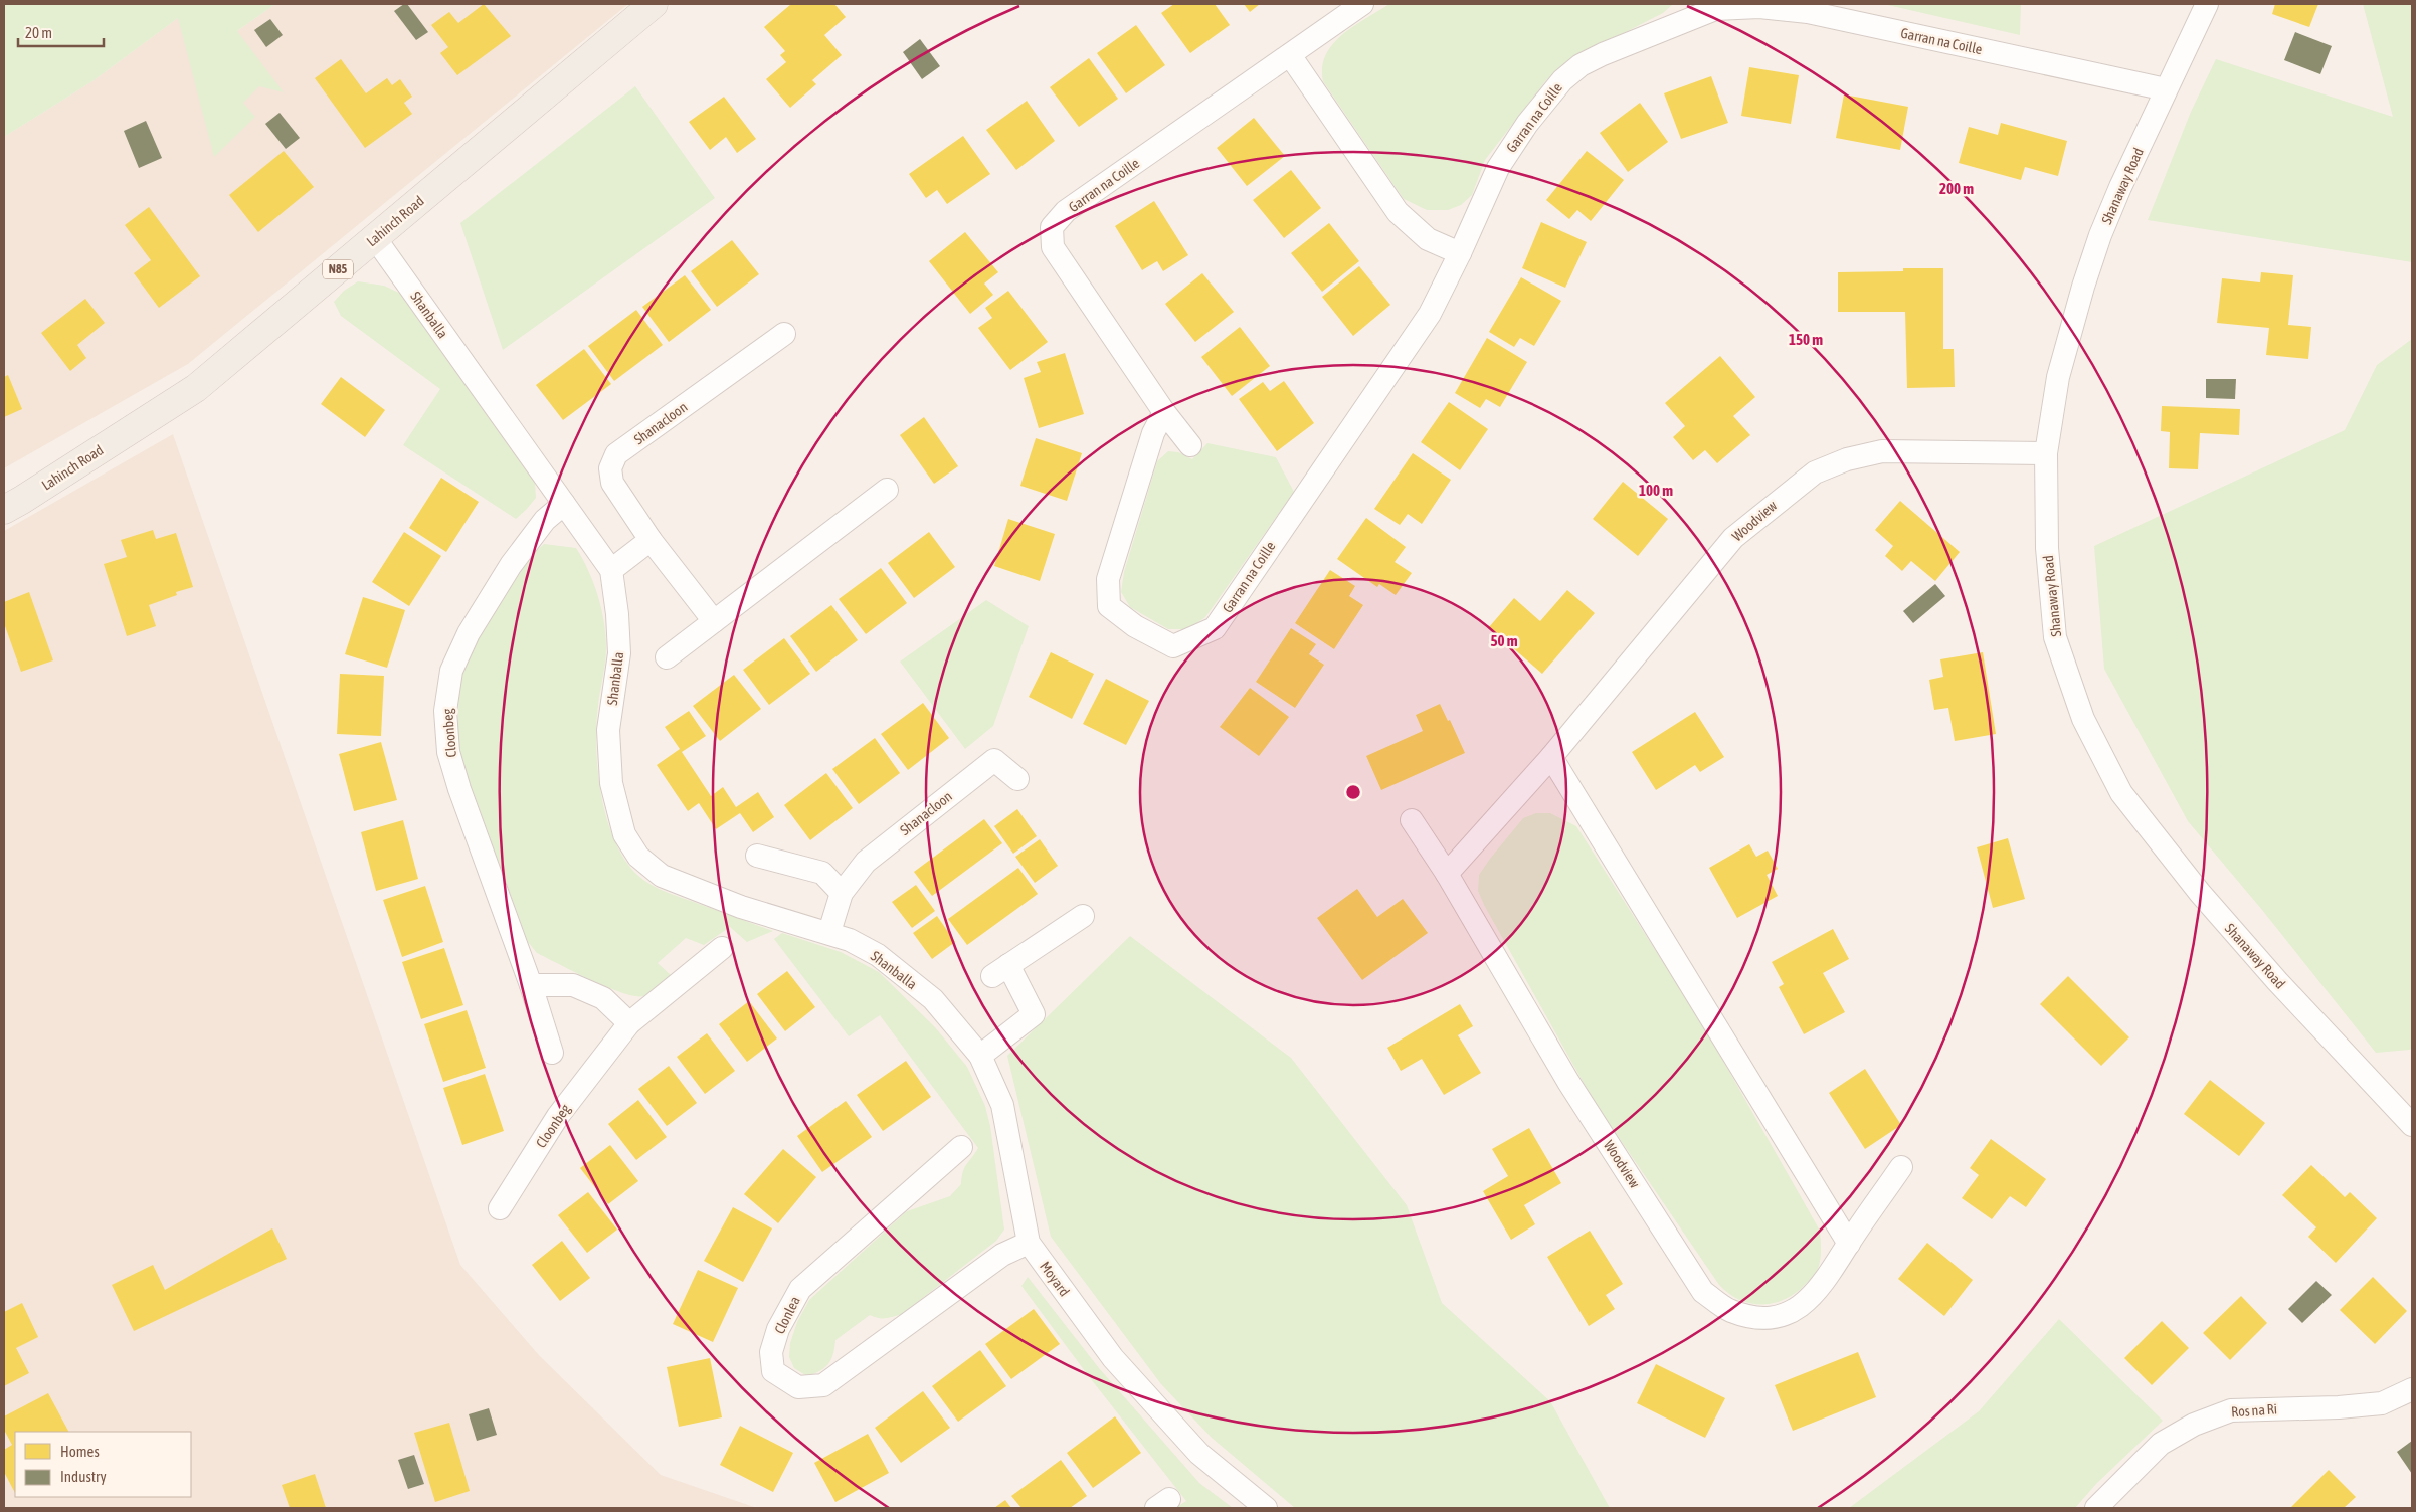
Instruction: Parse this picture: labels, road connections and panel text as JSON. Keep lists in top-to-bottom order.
{
  "streets": {
    "main road": ["Lahinch Road", "N85"],
    "street": [
      "Garran na Coille",
      "Shanaway Road",
      "Shanballa",
      "Shanacloon",
      "Woodview",
      "Cloonbeg",
      "Moyard",
      "Clonlea",
      "Ros na Ri"
    ]
  },
  "crossings": [
    ["Garran na Coille", "Shanaway Road"],
    ["Shanaway Road", "Woodview"],
    ["Lahinch Road", "Shanballa"],
    ["Shanballa", "Shanacloon"],
    ["Shanballa", "Cloonbeg"],
    ["Shanballa", "Moyard"],
    ["Moyard", "Clonlea"]
  ],
  "legend": ["Homes", "Industry"],
  "scale_bar": "20 m",
  "rings": [
    "200 m",
    "150 m",
    "100 m",
    "50 m"
  ]
}
